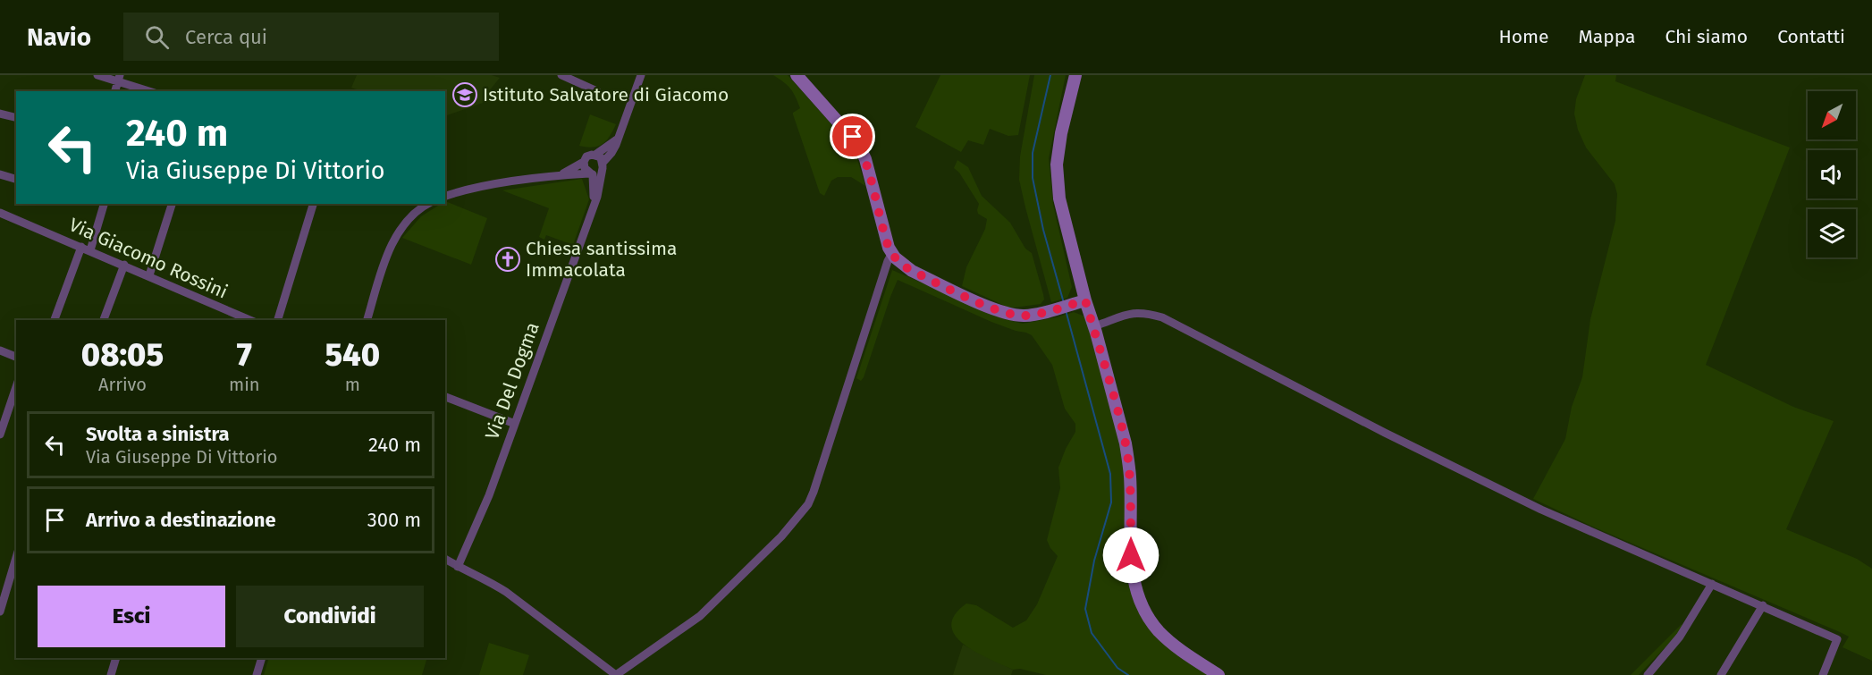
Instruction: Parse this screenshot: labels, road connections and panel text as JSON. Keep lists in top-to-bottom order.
{
  "streets": {
    "street": ["Via Giacomo Rossini", "Via Del Dogma"]
  },
  "places": {
    "school or university": ["Istituto Salvatore di Giacomo"],
    "church": ["Chiesa santissima Immacolata"]
  },
  "north": "bottom left",
  "page": {
    "header": "Navio",
    "search": "Cerca qui",
    "nav": [
      "Home",
      "Mappa",
      "Chi siamo",
      "Contatti"
    ],
    "turn": ["240 m", "Via Giuseppe Di Vittorio"],
    "eta": [
      "08:05",
      "Arrivo",
      "7",
      "min",
      "540",
      "m"
    ],
    "list": [
      {
        "name": "Svolta a sinistra",
        "note": "Via Giuseppe Di Vittorio",
        "value": "240 m"
      },
      {
        "name": "Arrivo a destinazione",
        "value": "300 m"
      }
    ],
    "buttons": ["Esci", "Condividi"]
  }
}
